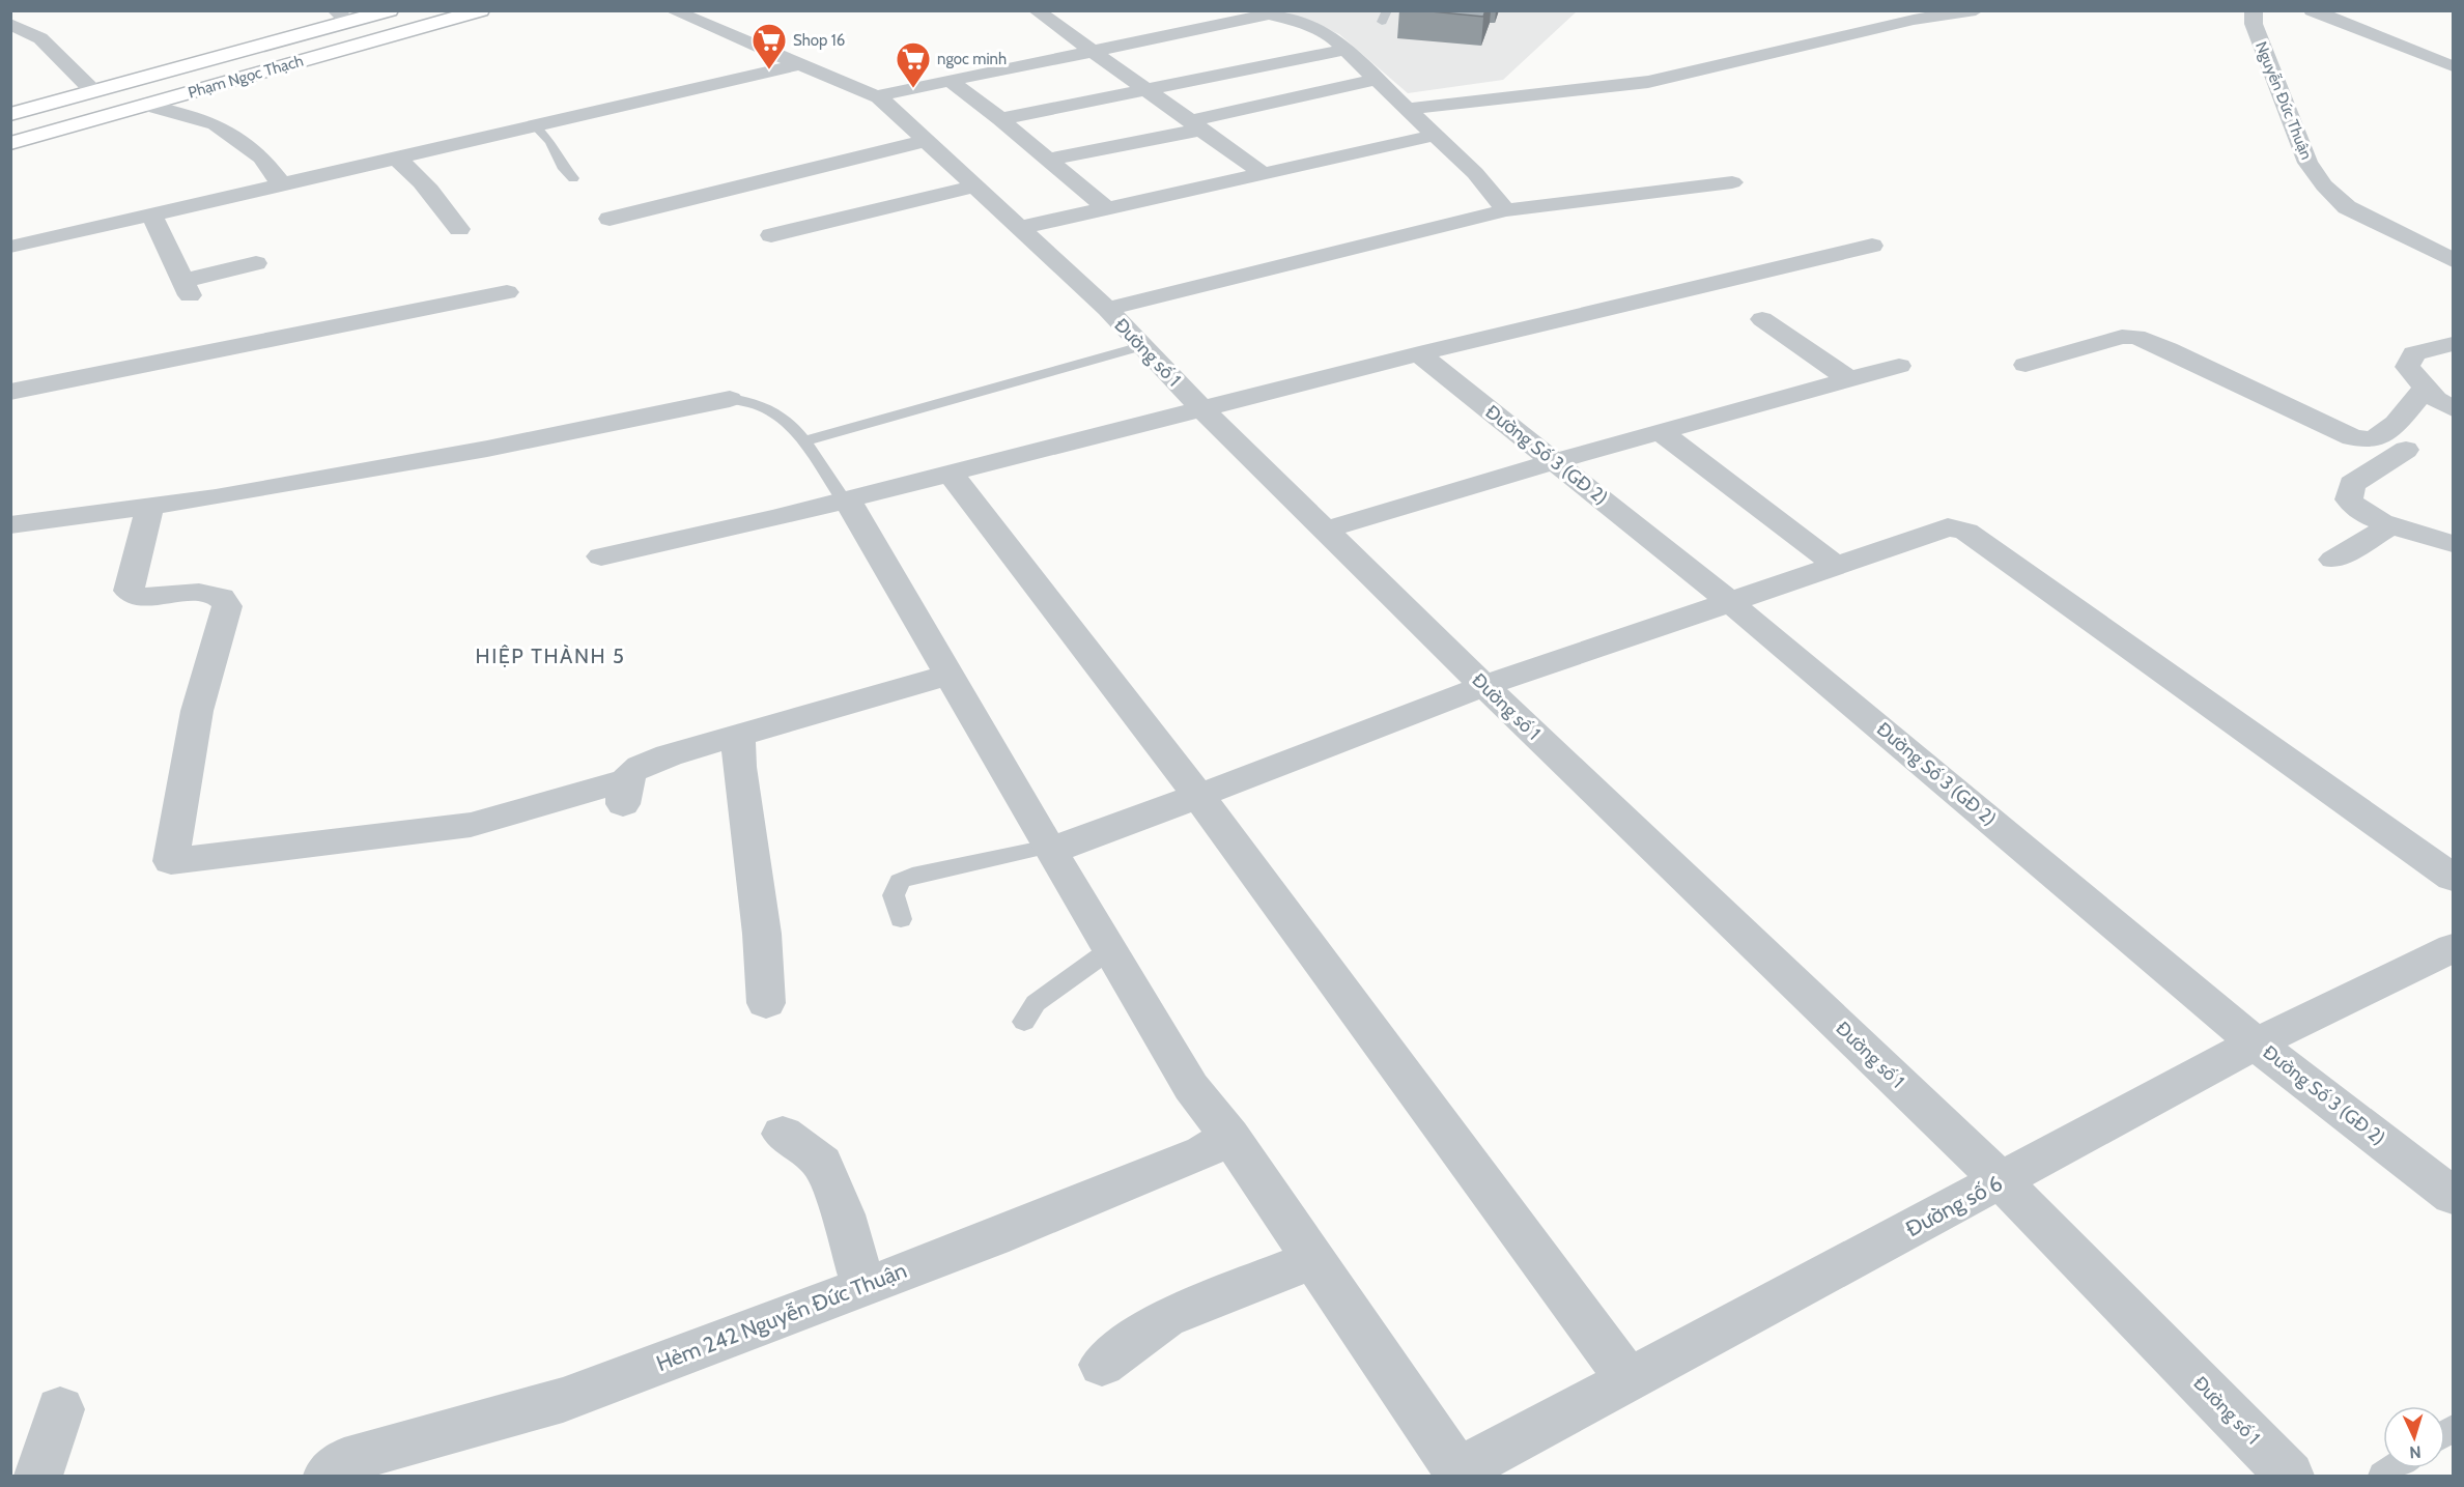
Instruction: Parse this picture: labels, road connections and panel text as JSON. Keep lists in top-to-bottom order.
{
  "streets": {
    "main road": ["Phạm Ngọc Thạch"],
    "street": [
      "Nguyễn Đức Thuận",
      "Đường số 1",
      "Đường Số 3 (GĐ 2)",
      "Đường số 6",
      "Hẻm 242 Nguyễn Đức Thuận"
    ]
  },
  "crossings": [
    ["Đường số 1", "Đường số 6"],
    ["Đường Số 3 (GĐ 2)", "Đường số 6"]
  ],
  "districts": ["HIỆP THÀNH 5"],
  "places": {
    "supermarket": ["Shop 16", "ngoc minh"]
  },
  "north": "bottom"
}
